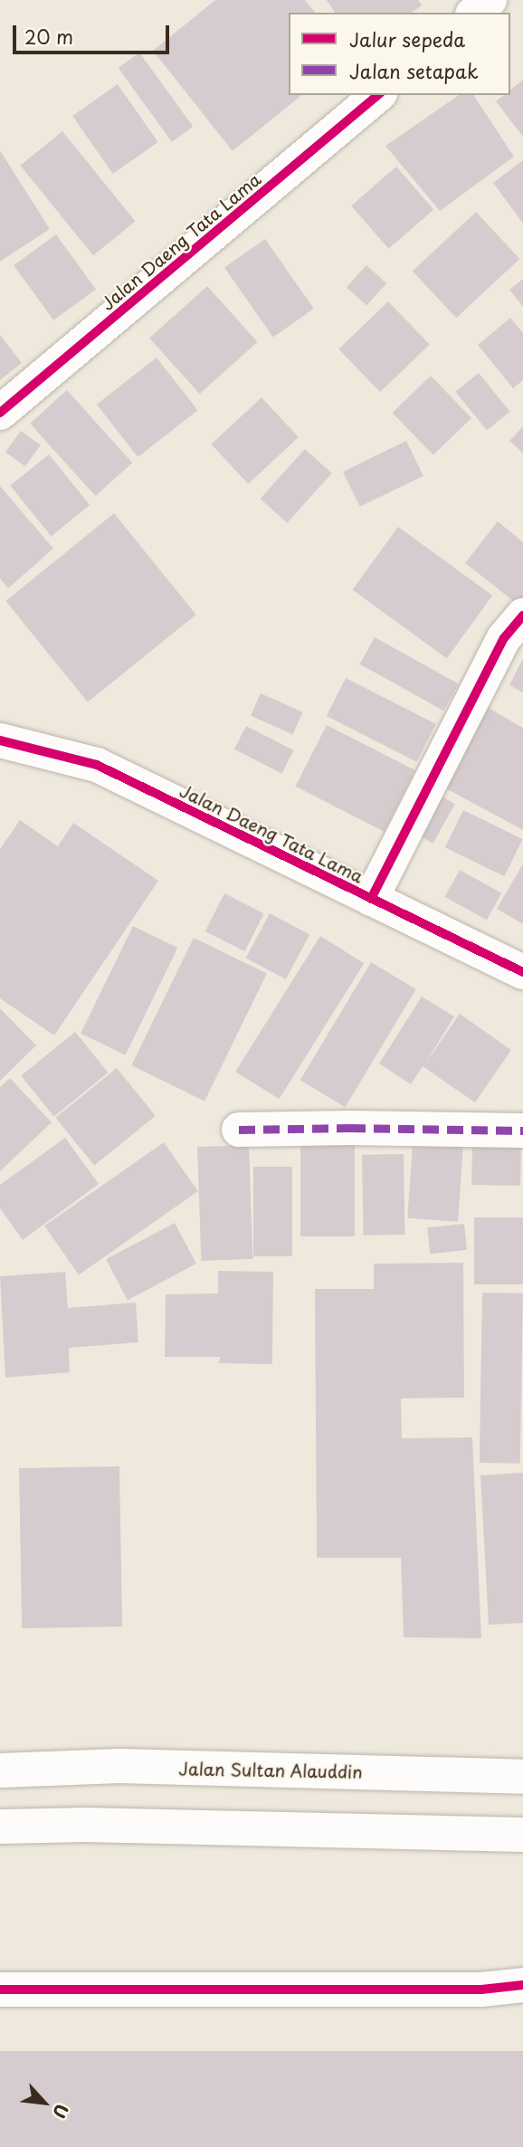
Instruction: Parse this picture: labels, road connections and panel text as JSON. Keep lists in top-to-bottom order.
{
  "streets": {
    "main road": ["Jalan Daeng Tata Lama", "Jalan Sultan Alauddin"]
  },
  "legend": ["Jalur sepeda", "Jalan setapak"],
  "scale_bar": "20 m",
  "north": "bottom right"
}
